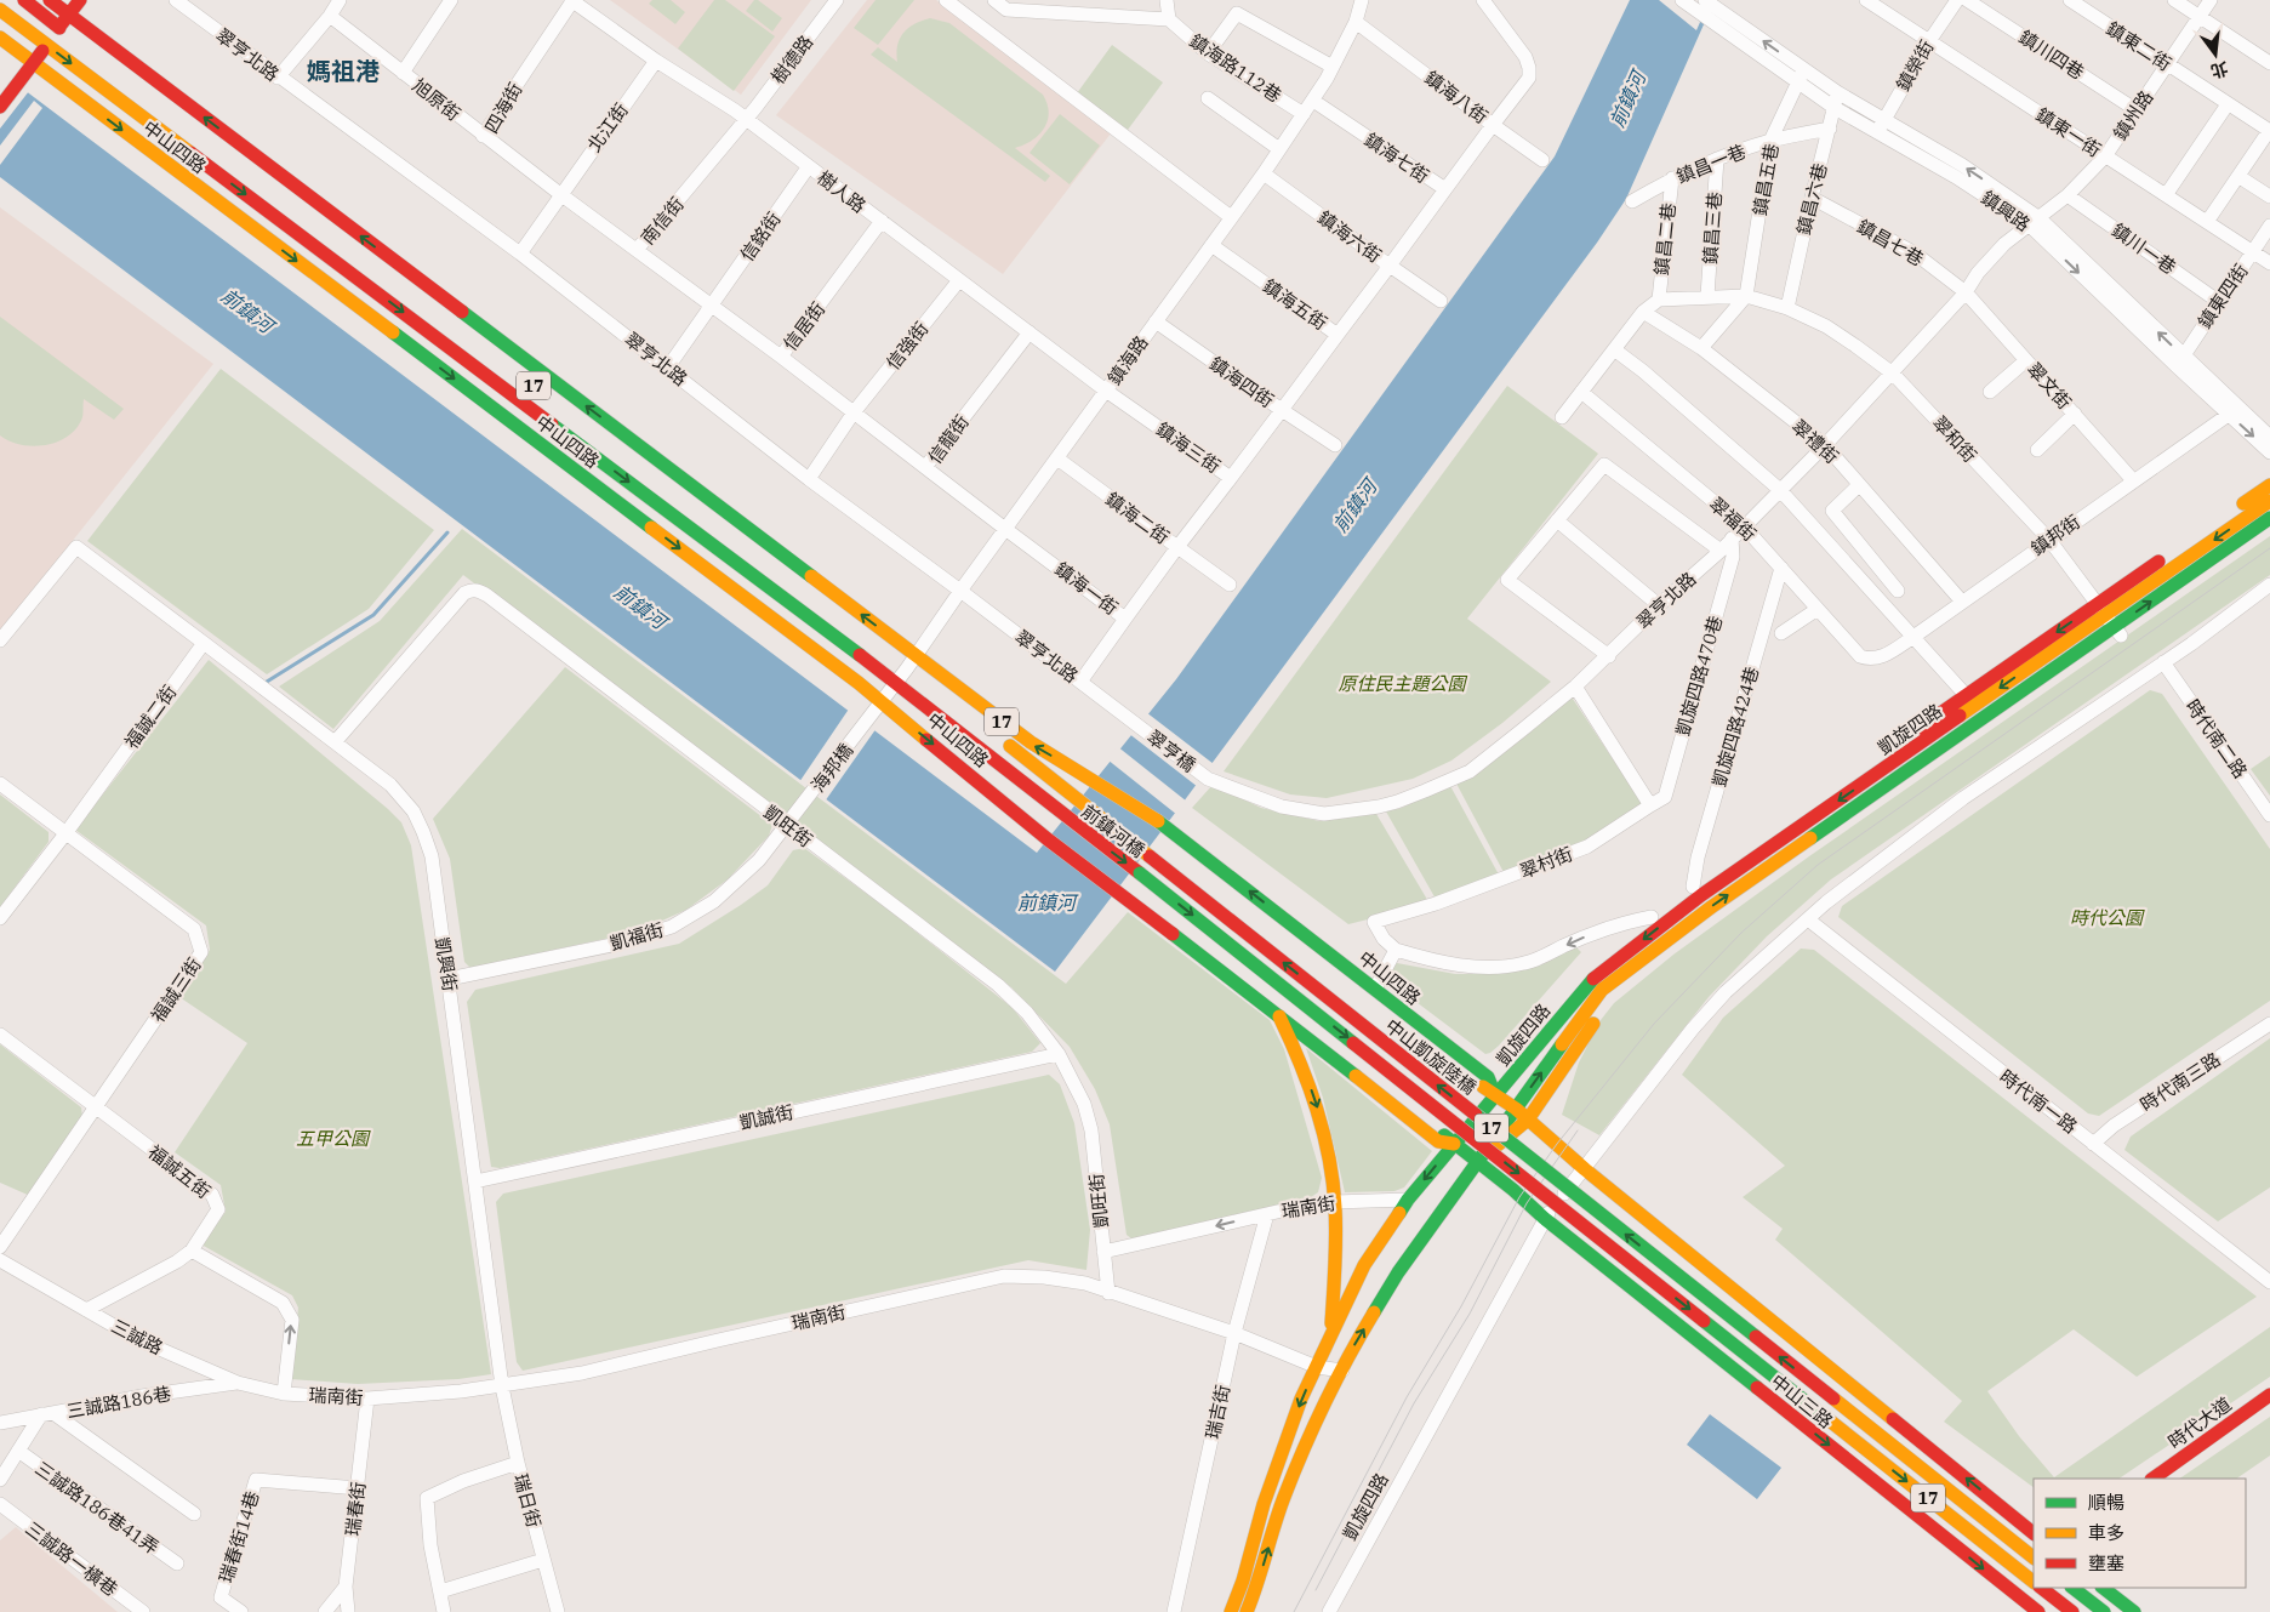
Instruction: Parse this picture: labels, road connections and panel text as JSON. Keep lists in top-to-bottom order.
{
  "streets": {
    "main road": [
      "中山四路",
      "17",
      "凱旋四路",
      "前鎮河橋",
      "中山凱旋陸橋",
      "中山三路",
      "時代大道"
    ],
    "street": [
      "鎮東二街",
      "翠亨北路",
      "鎮川四巷",
      "樹德路",
      "鎮榮街",
      "鎮海路112巷",
      "鎮海八街",
      "旭原街",
      "四海街",
      "鎮州路",
      "北江街",
      "鎮東一街",
      "鎮海七街",
      "鎮昌一巷",
      "鎮昌五巷",
      "樹人路",
      "鎮昌六巷",
      "鎮興路",
      "南信街",
      "鎮昌三巷",
      "信銘街",
      "鎮海六街",
      "鎮昌二巷",
      "鎮昌七巷",
      "鎮川一巷",
      "鎮東四街",
      "鎮海五街",
      "信居街",
      "信強街",
      "鎮海路",
      "鎮海四街",
      "翠文街",
      "信龍街",
      "翠和街",
      "翠禮街",
      "鎮海三街",
      "鎮海二街",
      "翠福街",
      "鎮邦街",
      "鎮海一街",
      "凱旋四路470巷",
      "福誠二街",
      "凱旋四路424巷",
      "時代南二路",
      "翠亨橋",
      "海邦橋",
      "凱旺街",
      "翠村街",
      "凱福街",
      "凱興街",
      "福誠三街",
      "時代南三路",
      "時代南一路",
      "凱誠街",
      "福誠五街",
      "瑞南街",
      "三誠路",
      "三誠路186巷",
      "瑞吉街",
      "瑞日街",
      "三誠路186巷41弄",
      "瑞春街",
      "瑞春街14巷",
      "三誠路一橫巷"
    ]
  },
  "crossings": [
    ["鎮東二街", "鎮州路"],
    ["翠亨北路", "鎮州路"],
    ["翠亨北路", "北江街"],
    ["翠亨北路", "鎮興路"],
    ["翠亨北路", "信銘街"],
    ["翠亨北路", "鎮昌七巷"],
    ["翠亨北路", "信強街"],
    ["翠亨北路", "鎮海路"],
    ["翠亨北路", "翠文街"],
    ["翠亨北路", "翠和街"],
    ["翠亨北路", "翠禮街"],
    ["翠亨北路", "翠福街"],
    ["翠亨北路", "凱旋四路470巷"],
    ["翠亨北路", "翠亨橋"],
    ["鎮川四巷", "鎮州路"],
    ["樹德路", "樹人路"],
    ["樹德路", "南信街"],
    ["鎮榮街", "鎮東一街"],
    ["鎮榮街", "鎮興路"],
    ["鎮海路112巷", "鎮海路"],
    ["鎮海八街", "鎮海七街"],
    ["鎮海八街", "鎮海路"],
    ["旭原街", "四海街"],
    ["四海街", "北江街"],
    ["四海街", "樹人路"],
    ["鎮州路", "鎮東一街"],
    ["鎮州路", "鎮興路"],
    ["鎮州路", "鎮川一巷"],
    ["北江街", "樹人路"],
    ["鎮東一街", "鎮東四街"],
    ["中山四路", "鎮海路"],
    ["中山四路", "17"],
    ["中山四路", "凱旋四路"],
    ["中山四路", "海邦橋"],
    ["中山四路", "前鎮河橋"],
    ["中山四路", "翠村街"],
    ["鎮海七街", "鎮海六街"],
    ["鎮海七街", "鎮海路"],
    ["鎮昌一巷", "鎮昌五巷"],
    ["鎮昌一巷", "鎮昌六巷"],
    ["鎮昌一巷", "鎮昌三巷"],
    ["鎮昌一巷", "鎮昌二巷"],
    ["鎮昌五巷", "鎮興路"],
    ["鎮昌五巷", "翠和街"],
    ["樹人路", "南信街"],
    ["樹人路", "信銘街"],
    ["樹人路", "信居街"],
    ["樹人路", "信強街"],
    ["樹人路", "鎮海路"],
    ["樹人路", "信龍街"],
    ["樹人路", "鎮海三街"],
    ["鎮昌六巷", "鎮興路"],
    ["鎮昌六巷", "鎮昌七巷"],
    ["鎮昌六巷", "翠和街"],
    ["鎮興路", "鎮東四街"],
    ["鎮興路", "鎮邦街"],
    ["南信街", "信銘街"],
    ["鎮昌三巷", "翠和街"],
    ["鎮海六街", "鎮海五街"],
    ["鎮海六街", "鎮海路"],
    ["鎮昌二巷", "翠和街"],
    ["鎮昌七巷", "翠文街"],
    ["鎮川一巷", "鎮東四街"],
    ["鎮海五街", "鎮海路"],
    ["鎮海五街", "鎮海四街"],
    ["信居街", "信強街"],
    ["鎮海路", "鎮海四街"],
    ["鎮海路", "17"],
    ["鎮海路", "信龍街"],
    ["鎮海路", "鎮海三街"],
    ["鎮海路", "鎮海二街"],
    ["鎮海路", "鎮海一街"],
    ["鎮海路", "海邦橋"],
    ["鎮海路", "前鎮河橋"],
    ["鎮海四街", "鎮海三街"],
    ["17", "凱旋四路"],
    ["17", "前鎮河橋"],
    ["17", "中山三路"],
    ["翠文街", "鎮邦街"],
    ["信龍街", "鎮海一街"],
    ["翠和街", "鎮邦街"],
    ["翠和街", "凱旋四路"],
    ["翠禮街", "鎮邦街"],
    ["鎮海三街", "鎮海二街"],
    ["鎮海二街", "鎮海一街"],
    ["翠福街", "鎮邦街"],
    ["翠福街", "凱旋四路424巷"],
    ["凱旋四路470巷", "翠村街"],
    ["福誠二街", "凱興街"],
    ["福誠二街", "福誠三街"],
    ["凱旋四路424巷", "凱旋四路"],
    ["凱旋四路", "時代南二路"],
    ["凱旋四路", "時代南一路"],
    ["凱旋四路", "瑞南街"],
    ["凱旋四路", "中山三路"],
    ["海邦橋", "凱旺街"],
    ["海邦橋", "凱福街"],
    ["凱旺街", "凱福街"],
    ["凱旺街", "凱興街"],
    ["凱旺街", "凱誠街"],
    ["凱旺街", "瑞南街"],
    ["前鎮河橋", "中山凱旋陸橋"],
    ["凱福街", "凱興街"],
    ["凱興街", "凱誠街"],
    ["凱興街", "瑞南街"],
    ["凱興街", "瑞日街"],
    ["福誠三街", "福誠五街"],
    ["中山凱旋陸橋", "中山三路"],
    ["時代南三路", "時代南一路"],
    ["福誠五街", "三誠路"],
    ["瑞南街", "三誠路"],
    ["瑞南街", "瑞吉街"],
    ["瑞南街", "瑞日街"],
    ["瑞南街", "瑞春街"],
    ["三誠路", "三誠路186巷"],
    ["瑞春街", "瑞春街14巷"]
  ],
  "districts": ["媽祖港"],
  "water": ["前鎮河"],
  "parks": ["原住民主題公園", "時代公園", "五甲公園"],
  "legend": ["順暢", "車多", "壅塞"],
  "north": "bottom"
}
